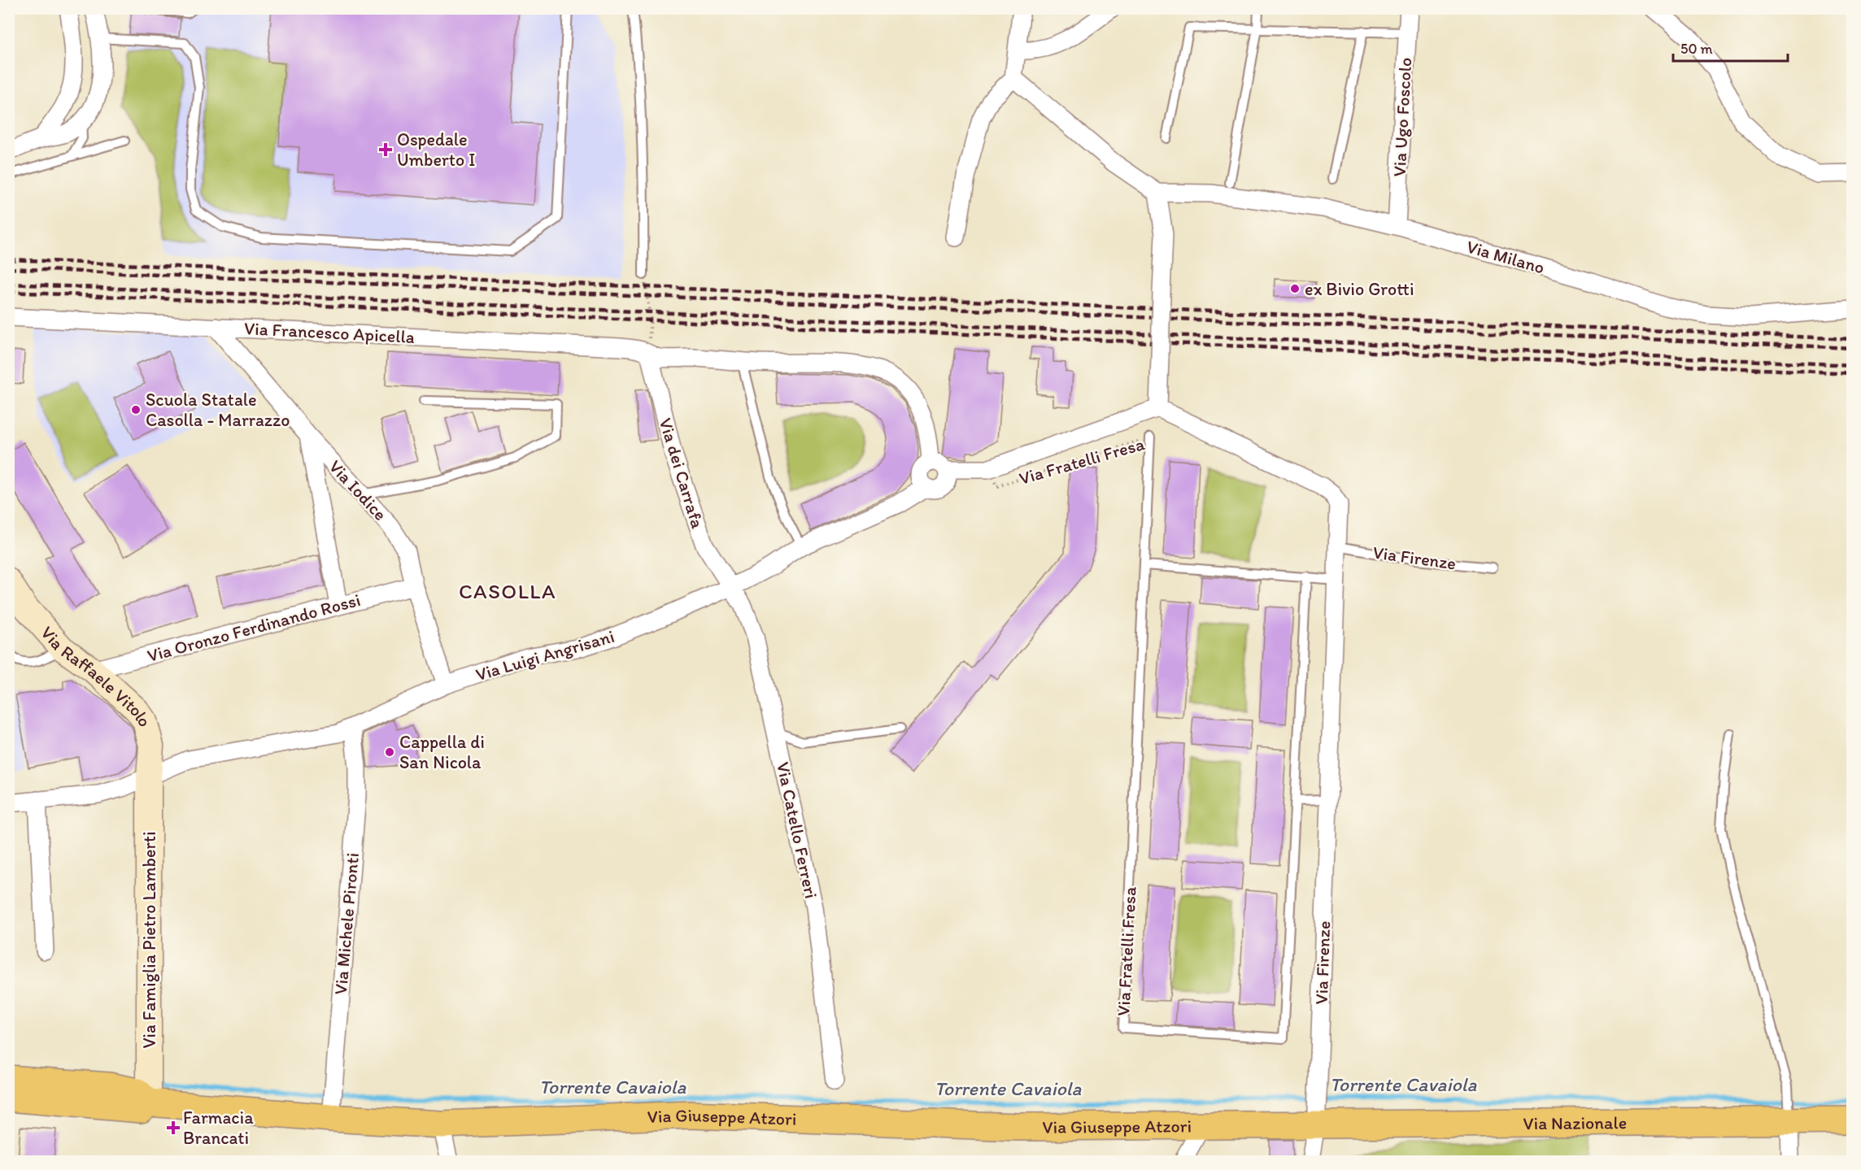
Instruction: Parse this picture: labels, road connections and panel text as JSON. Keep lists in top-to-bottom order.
{
  "streets": {
    "main road": [
      "Via Raffaele Vitolo",
      "Via Famiglia Pietro Lamberti",
      "Via Giuseppe Atzori",
      "Via Nazionale"
    ],
    "street": [
      "Via Ugo Foscolo",
      "Via Milano",
      "Via Francesco Apicella",
      "Via dei Carrafa",
      "Via Iodice",
      "Via Firenze",
      "Via Oronzo Ferdinando Rossi",
      "Via Luigi Angrisani",
      "Via Catello Ferreri",
      "Via Michele Pironti"
    ],
    "lane": ["Via Fratelli Fresa"]
  },
  "crossings": [
    ["Via Ugo Foscolo", "Via Milano"],
    ["Via Francesco Apicella", "Via dei Carrafa"],
    ["Via Francesco Apicella", "Via Iodice"],
    ["Via Francesco Apicella", "Via Luigi Angrisani"],
    ["Via dei Carrafa", "Via Luigi Angrisani"],
    ["Via dei Carrafa", "Via Catello Ferreri"],
    ["Via Iodice", "Via Oronzo Ferdinando Rossi"],
    ["Via Iodice", "Via Luigi Angrisani"],
    ["Via Firenze", "Via Giuseppe Atzori"],
    ["Via Firenze", "Via Nazionale"],
    ["Via Oronzo Ferdinando Rossi", "Via Raffaele Vitolo"],
    ["Via Luigi Angrisani", "Via Raffaele Vitolo"],
    ["Via Luigi Angrisani", "Via Catello Ferreri"],
    ["Via Luigi Angrisani", "Via Michele Pironti"],
    ["Via Luigi Angrisani", "Via Famiglia Pietro Lamberti"],
    ["Via Raffaele Vitolo", "Via Famiglia Pietro Lamberti"],
    ["Via Michele Pironti", "Via Giuseppe Atzori"],
    ["Via Famiglia Pietro Lamberti", "Via Giuseppe Atzori"],
    ["Via Giuseppe Atzori", "Via Nazionale"]
  ],
  "districts": ["CASOLLA"],
  "water": ["Torrente Cavaiola"],
  "places": {
    "health": ["Ospedale Umberto I", "Farmacia Brancati"],
    "other": ["ex Bivio Grotti", "Scuola Statale Casolla - Marrazzo", "Cappella di San Nicola"]
  },
  "scale_bar": "50 m"
}
